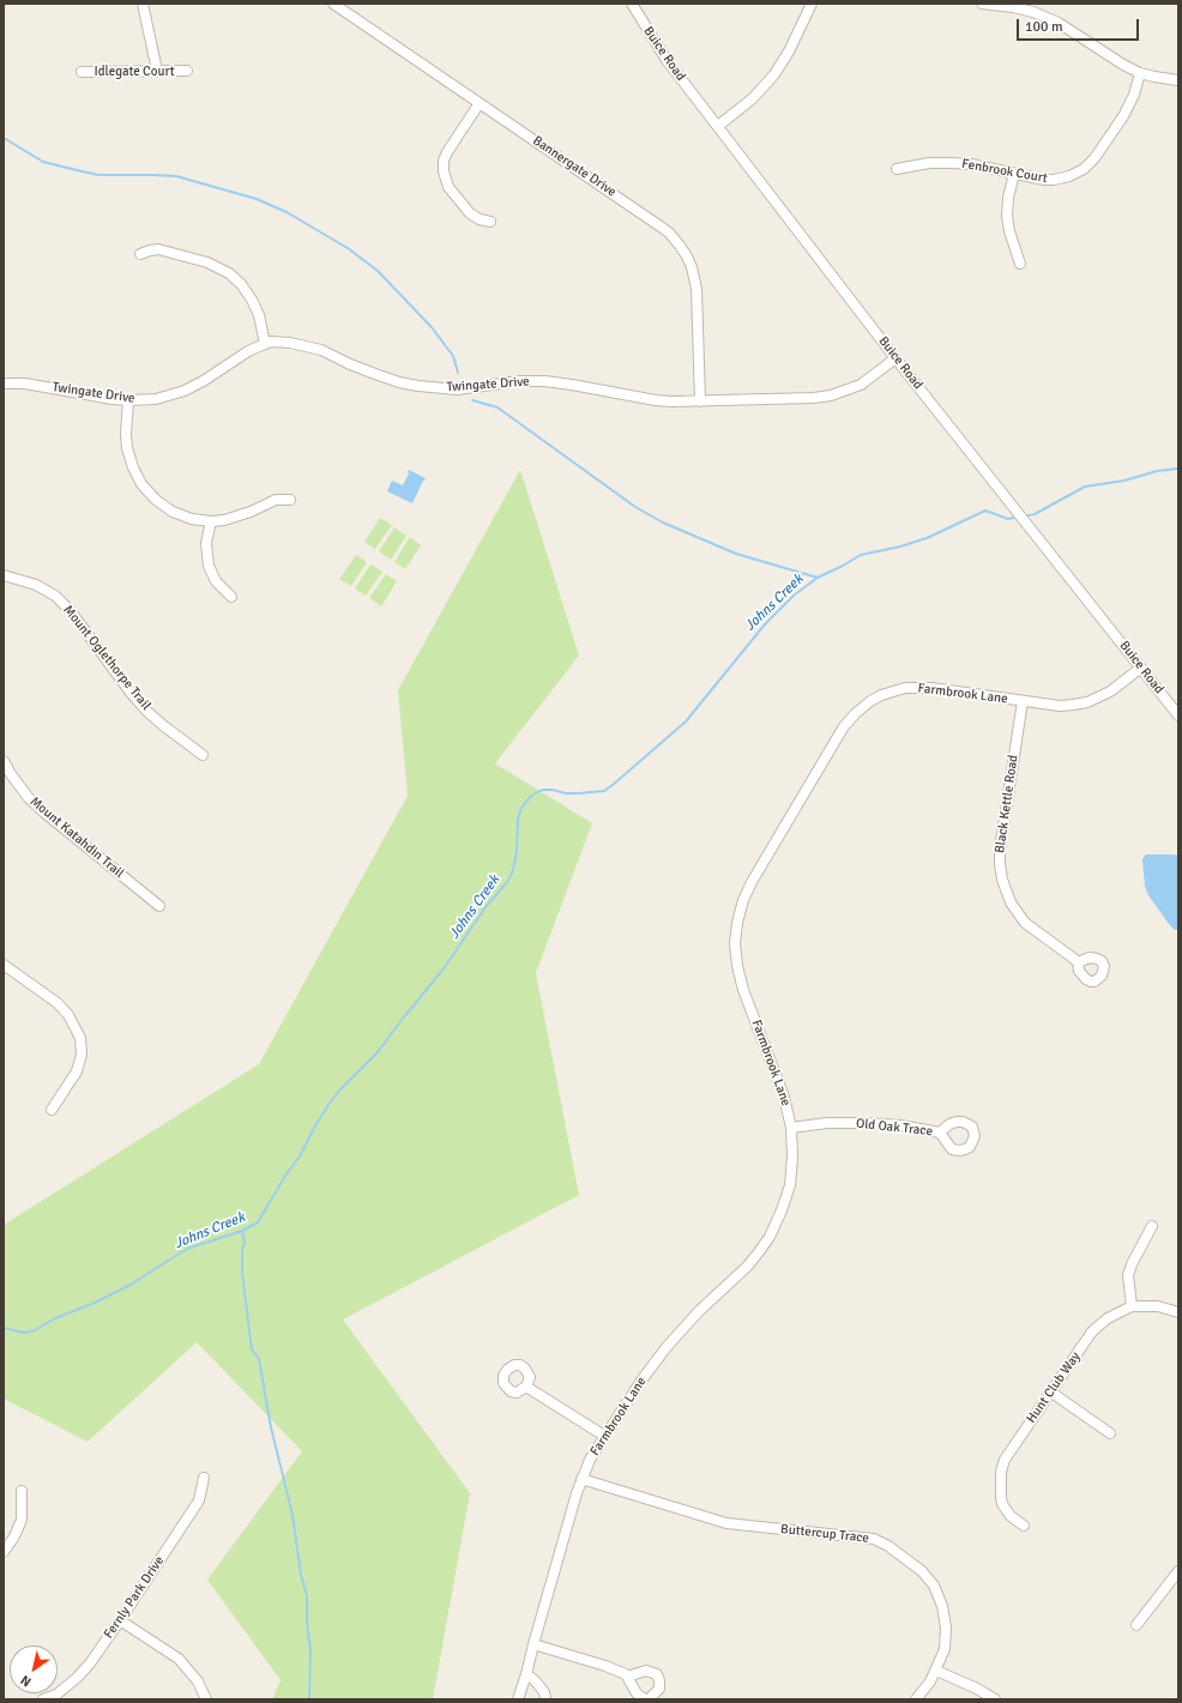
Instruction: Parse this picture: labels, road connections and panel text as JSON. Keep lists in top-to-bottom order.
{
  "streets": {
    "street": [
      "Buice Road",
      "Idlegate Court",
      "Bannergate Drive",
      "Fenbrook Court",
      "Twingate Drive",
      "Mount Oglethorpe Trail",
      "Farmbrook Lane",
      "Black Kettle Road",
      "Mount Katahdin Trail",
      "Old Oak Trace",
      "Hunt Club Way",
      "Buttercup Trace",
      "Fernly Park Drive"
    ]
  },
  "crossings": [
    ["Buice Road", "Twingate Drive"],
    ["Buice Road", "Farmbrook Lane"],
    ["Bannergate Drive", "Twingate Drive"],
    ["Farmbrook Lane", "Black Kettle Road"],
    ["Farmbrook Lane", "Old Oak Trace"],
    ["Farmbrook Lane", "Buttercup Trace"]
  ],
  "water": ["Johns Creek"],
  "scale_bar": "100 m",
  "north": "bottom left"
}
